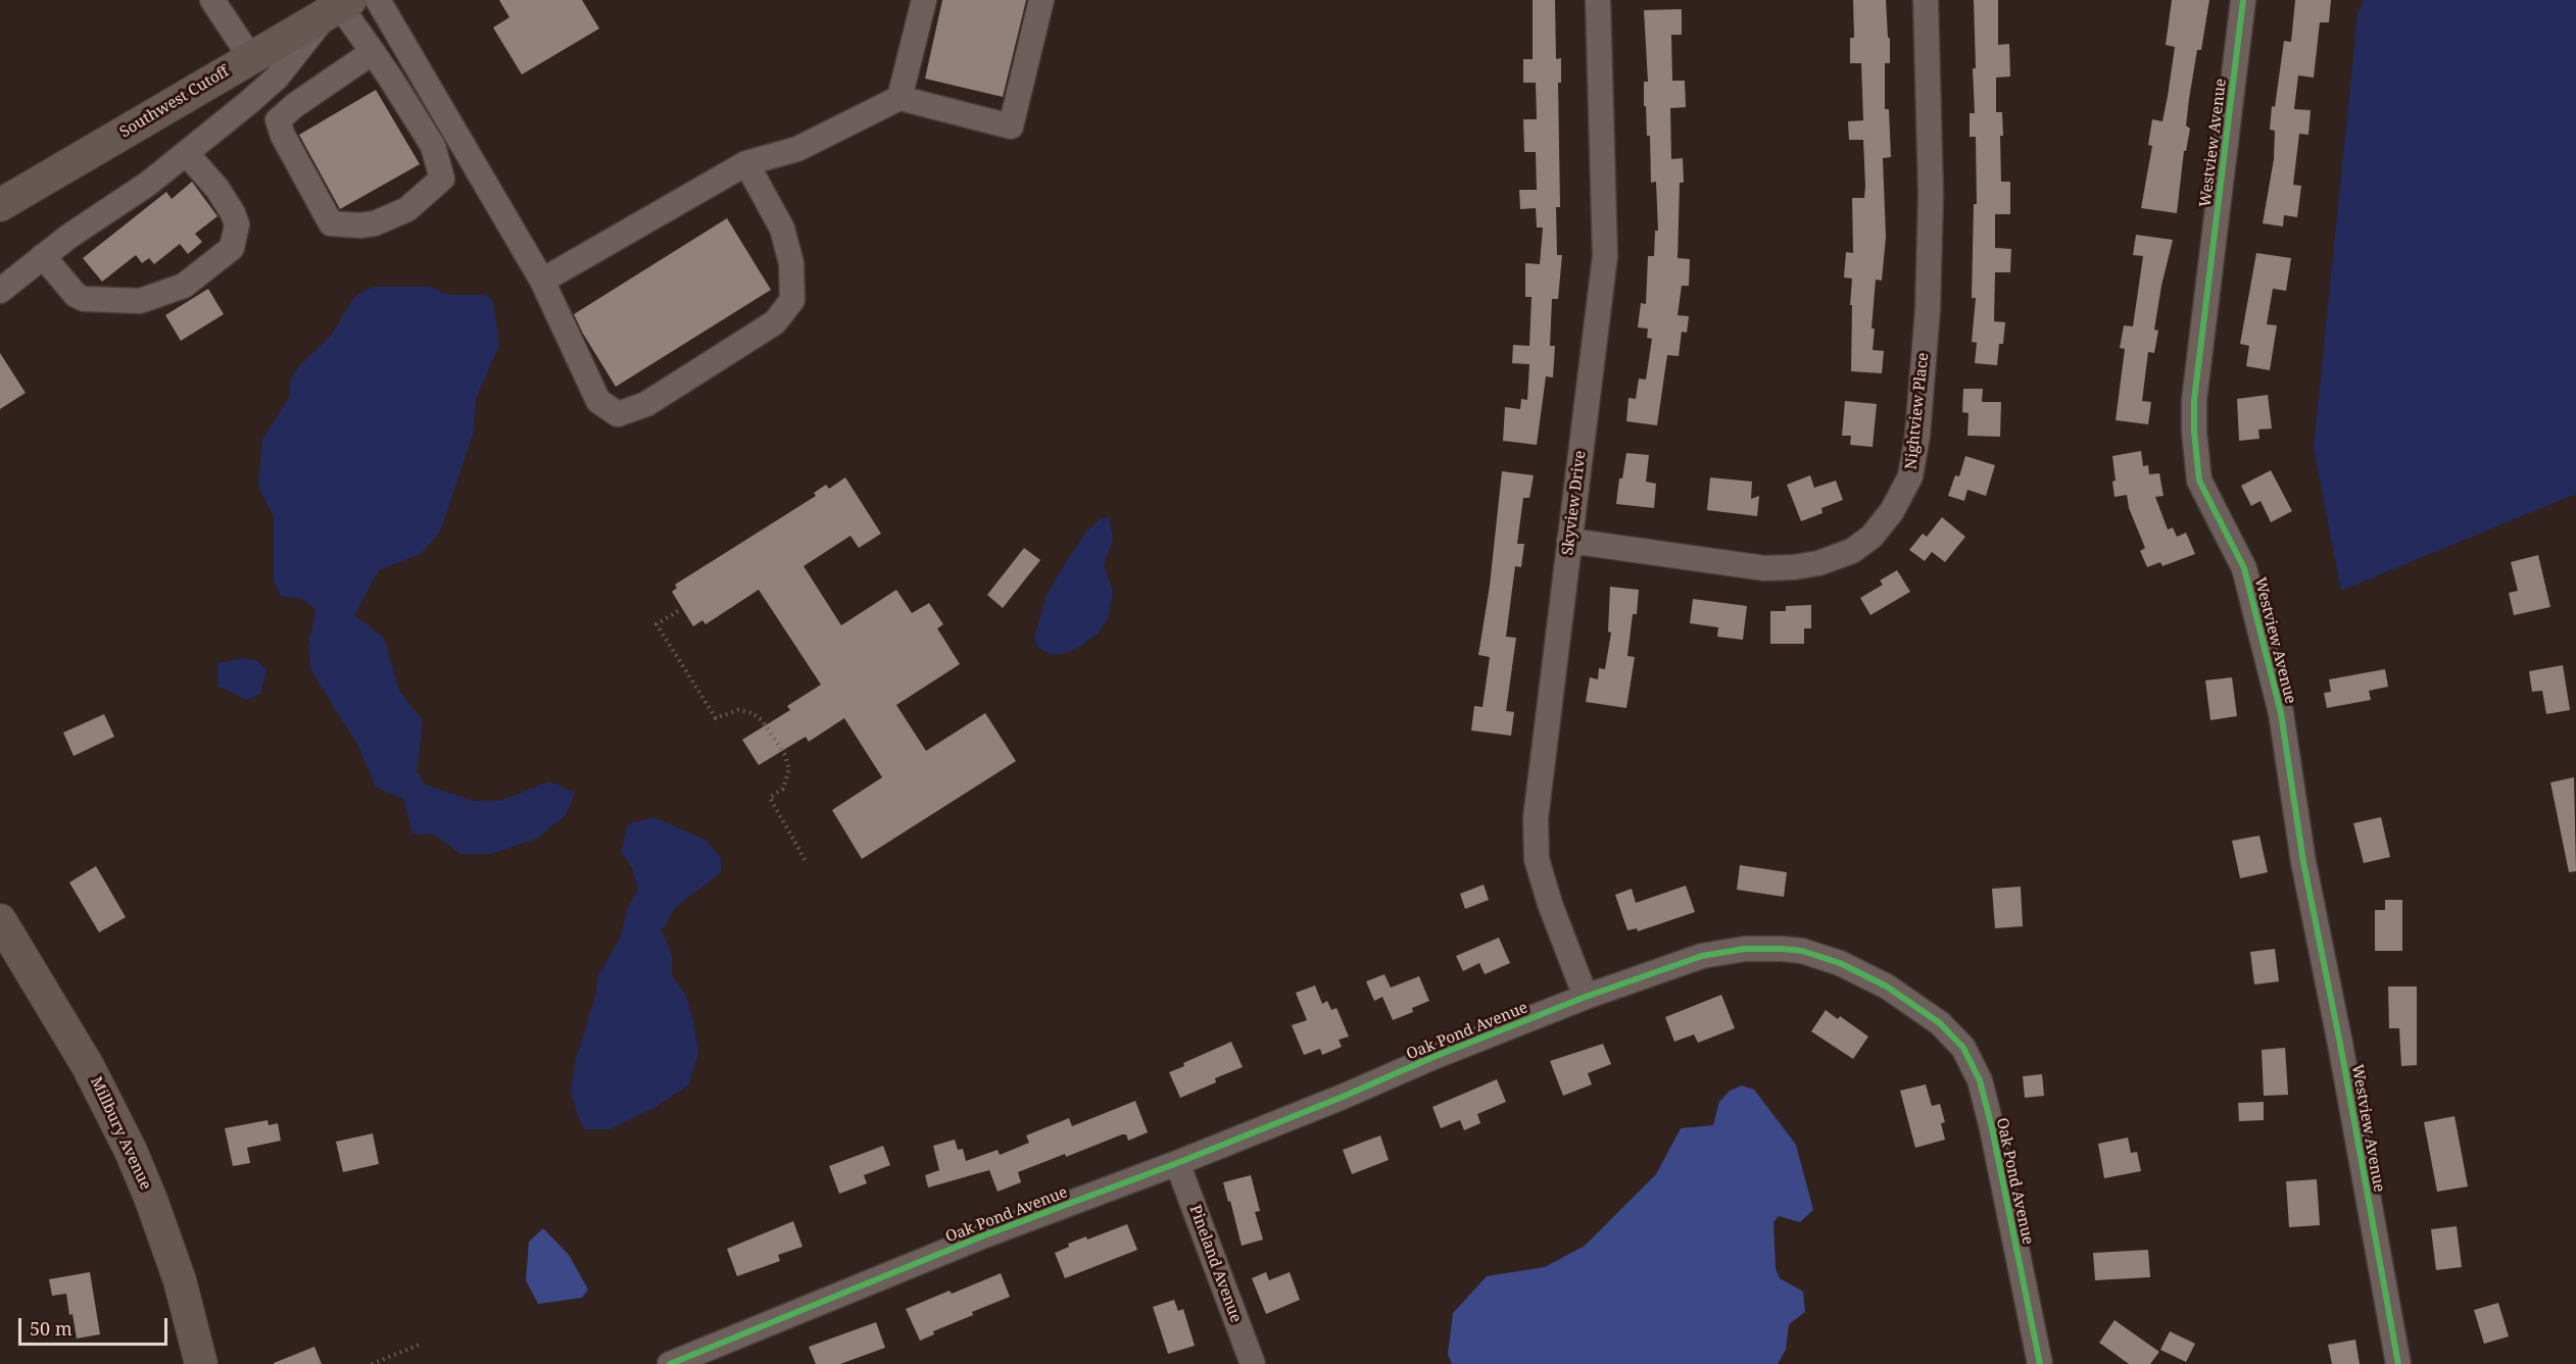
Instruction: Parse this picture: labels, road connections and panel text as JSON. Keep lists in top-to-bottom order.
{
  "streets": {
    "main road": ["Southwest Cutoff", "Millbury Avenue"],
    "street": [
      "Westview Avenue",
      "Nightview Place",
      "Skyview Drive",
      "Oak Pond Avenue",
      "Pineland Avenue"
    ]
  },
  "crossings": [
    ["Nightview Place", "Skyview Drive"],
    ["Skyview Drive", "Oak Pond Avenue"],
    ["Oak Pond Avenue", "Pineland Avenue"]
  ],
  "scale_bar": "50 m"
}
